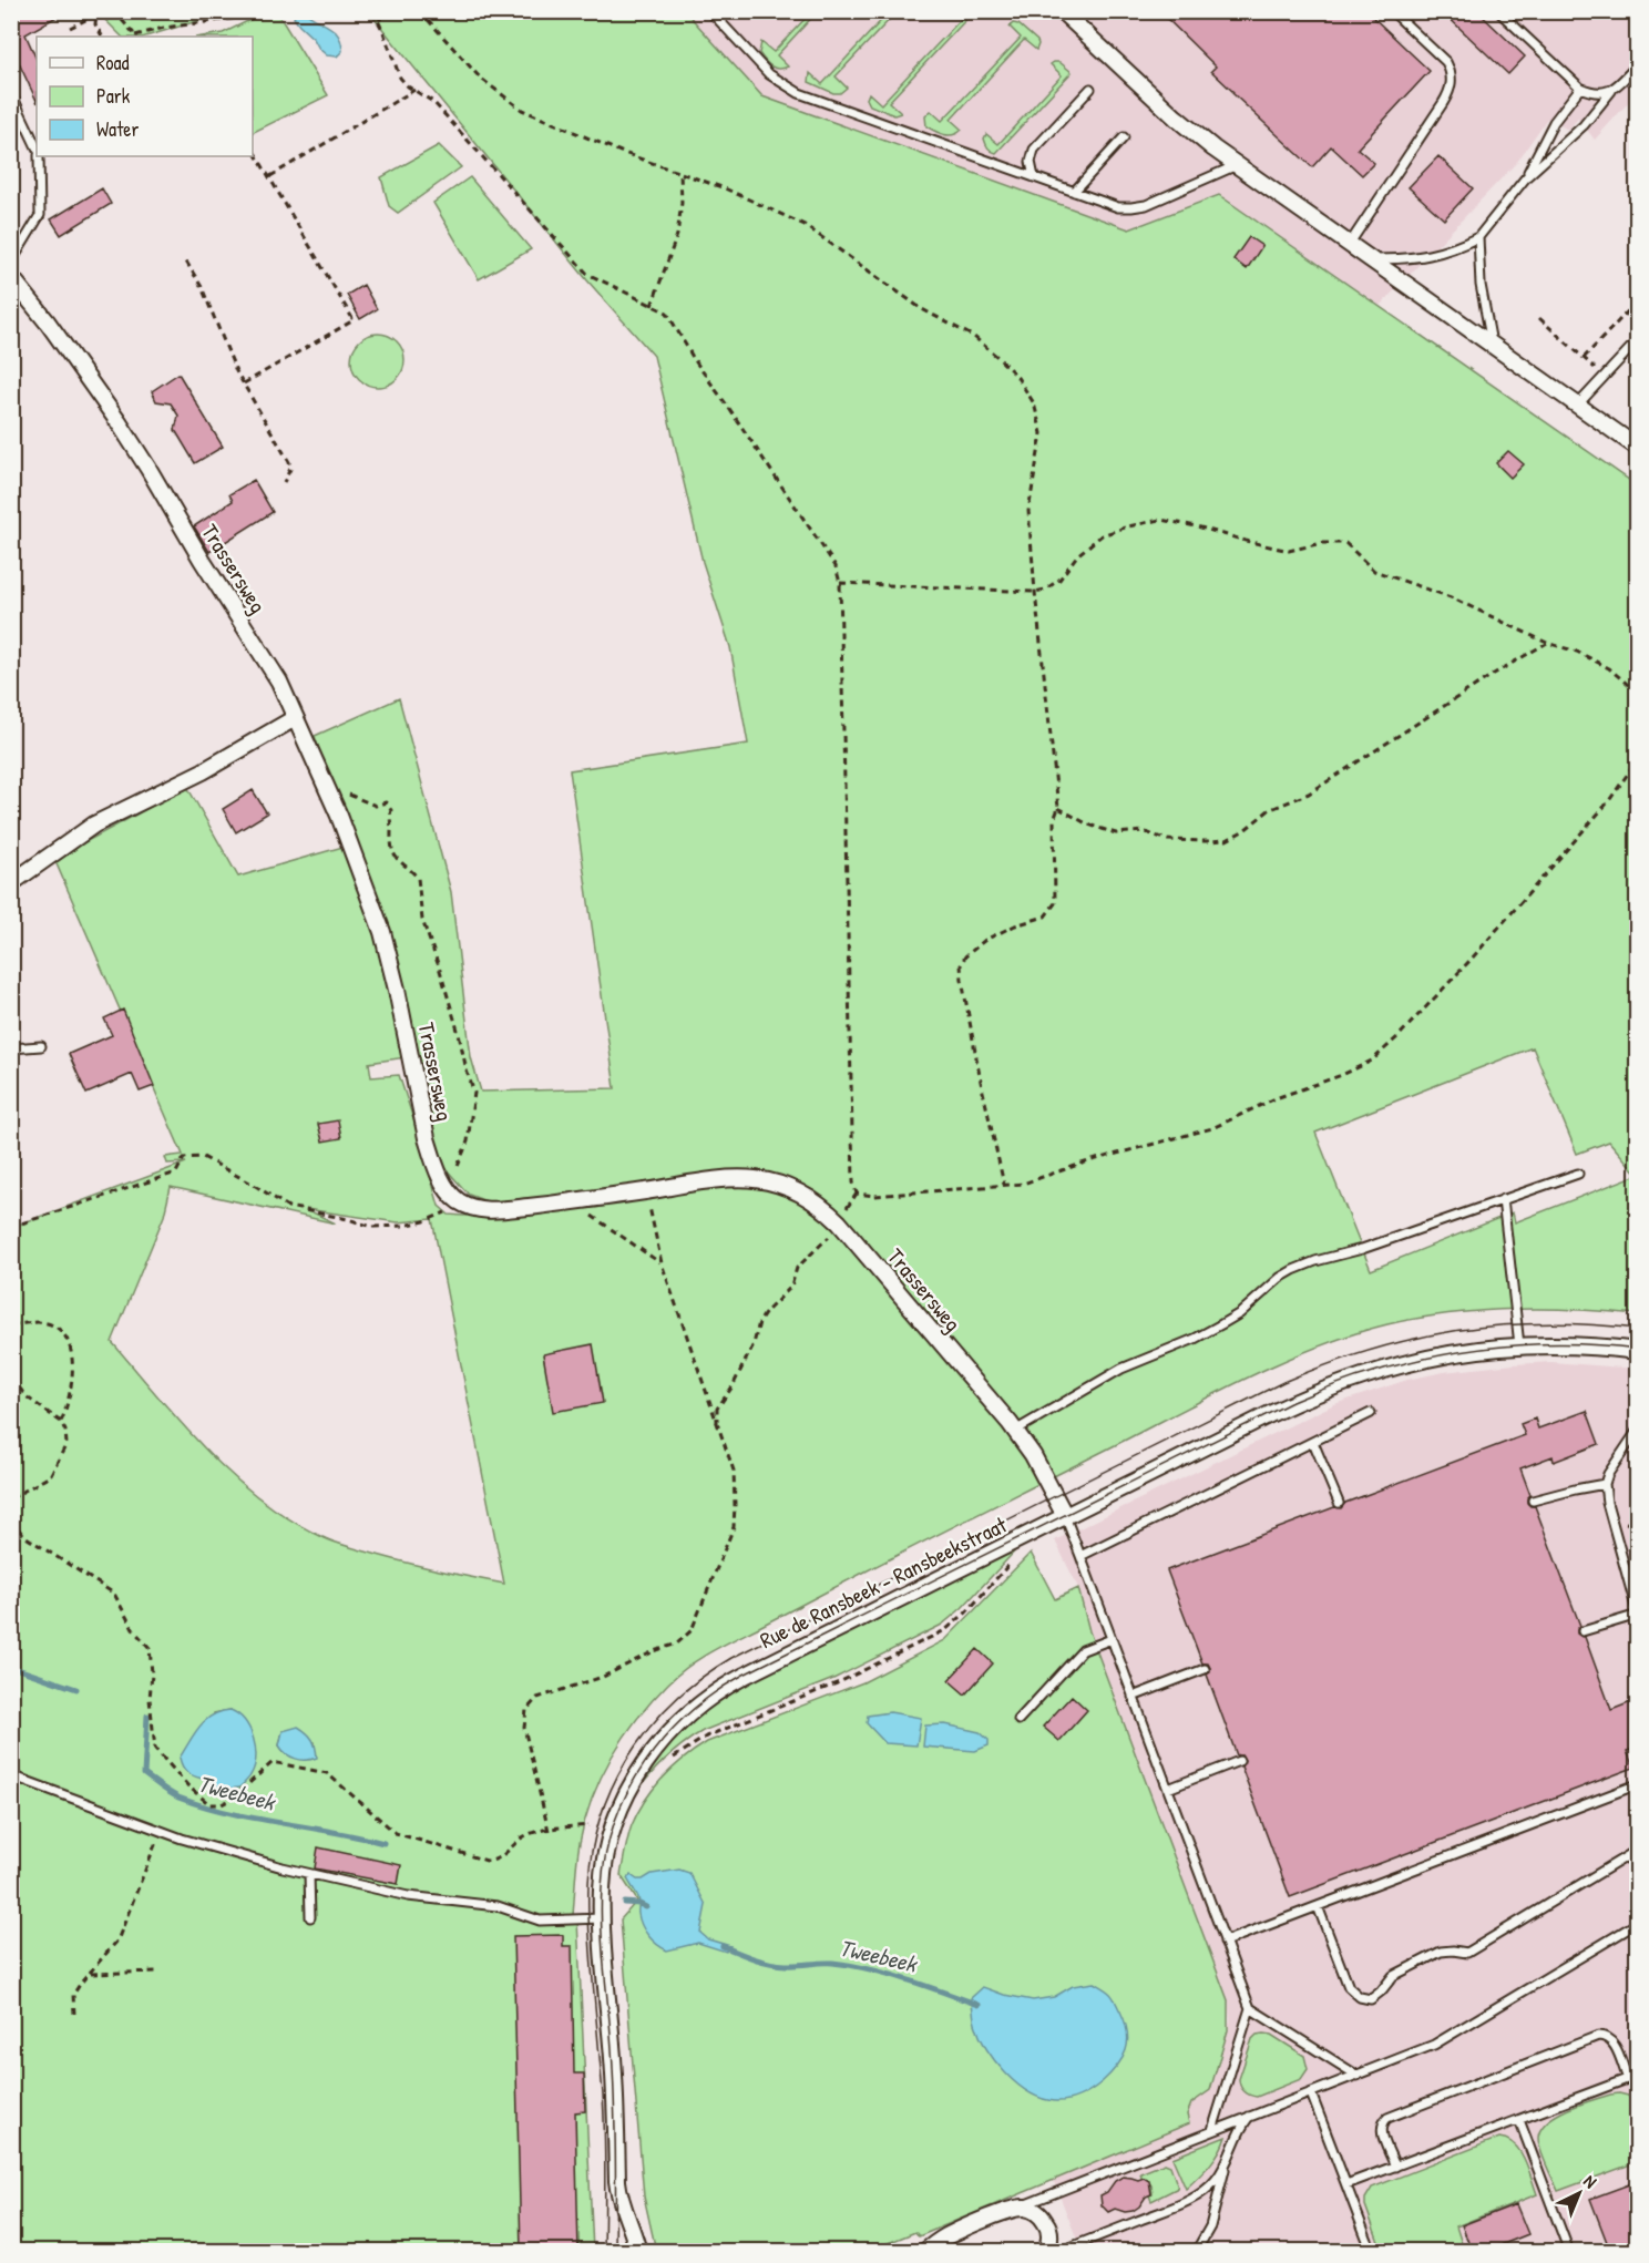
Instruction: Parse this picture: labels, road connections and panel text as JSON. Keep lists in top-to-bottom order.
{
  "streets": {
    "street": ["Trassersweg", "Rue de Ransbeek - Ransbeekstraat"]
  },
  "crossings": [
    ["Trassersweg", "Rue de Ransbeek - Ransbeekstraat"]
  ],
  "water": ["Tweebeek"],
  "legend": ["Road", "Park", "Water"],
  "north": "top right"
}
